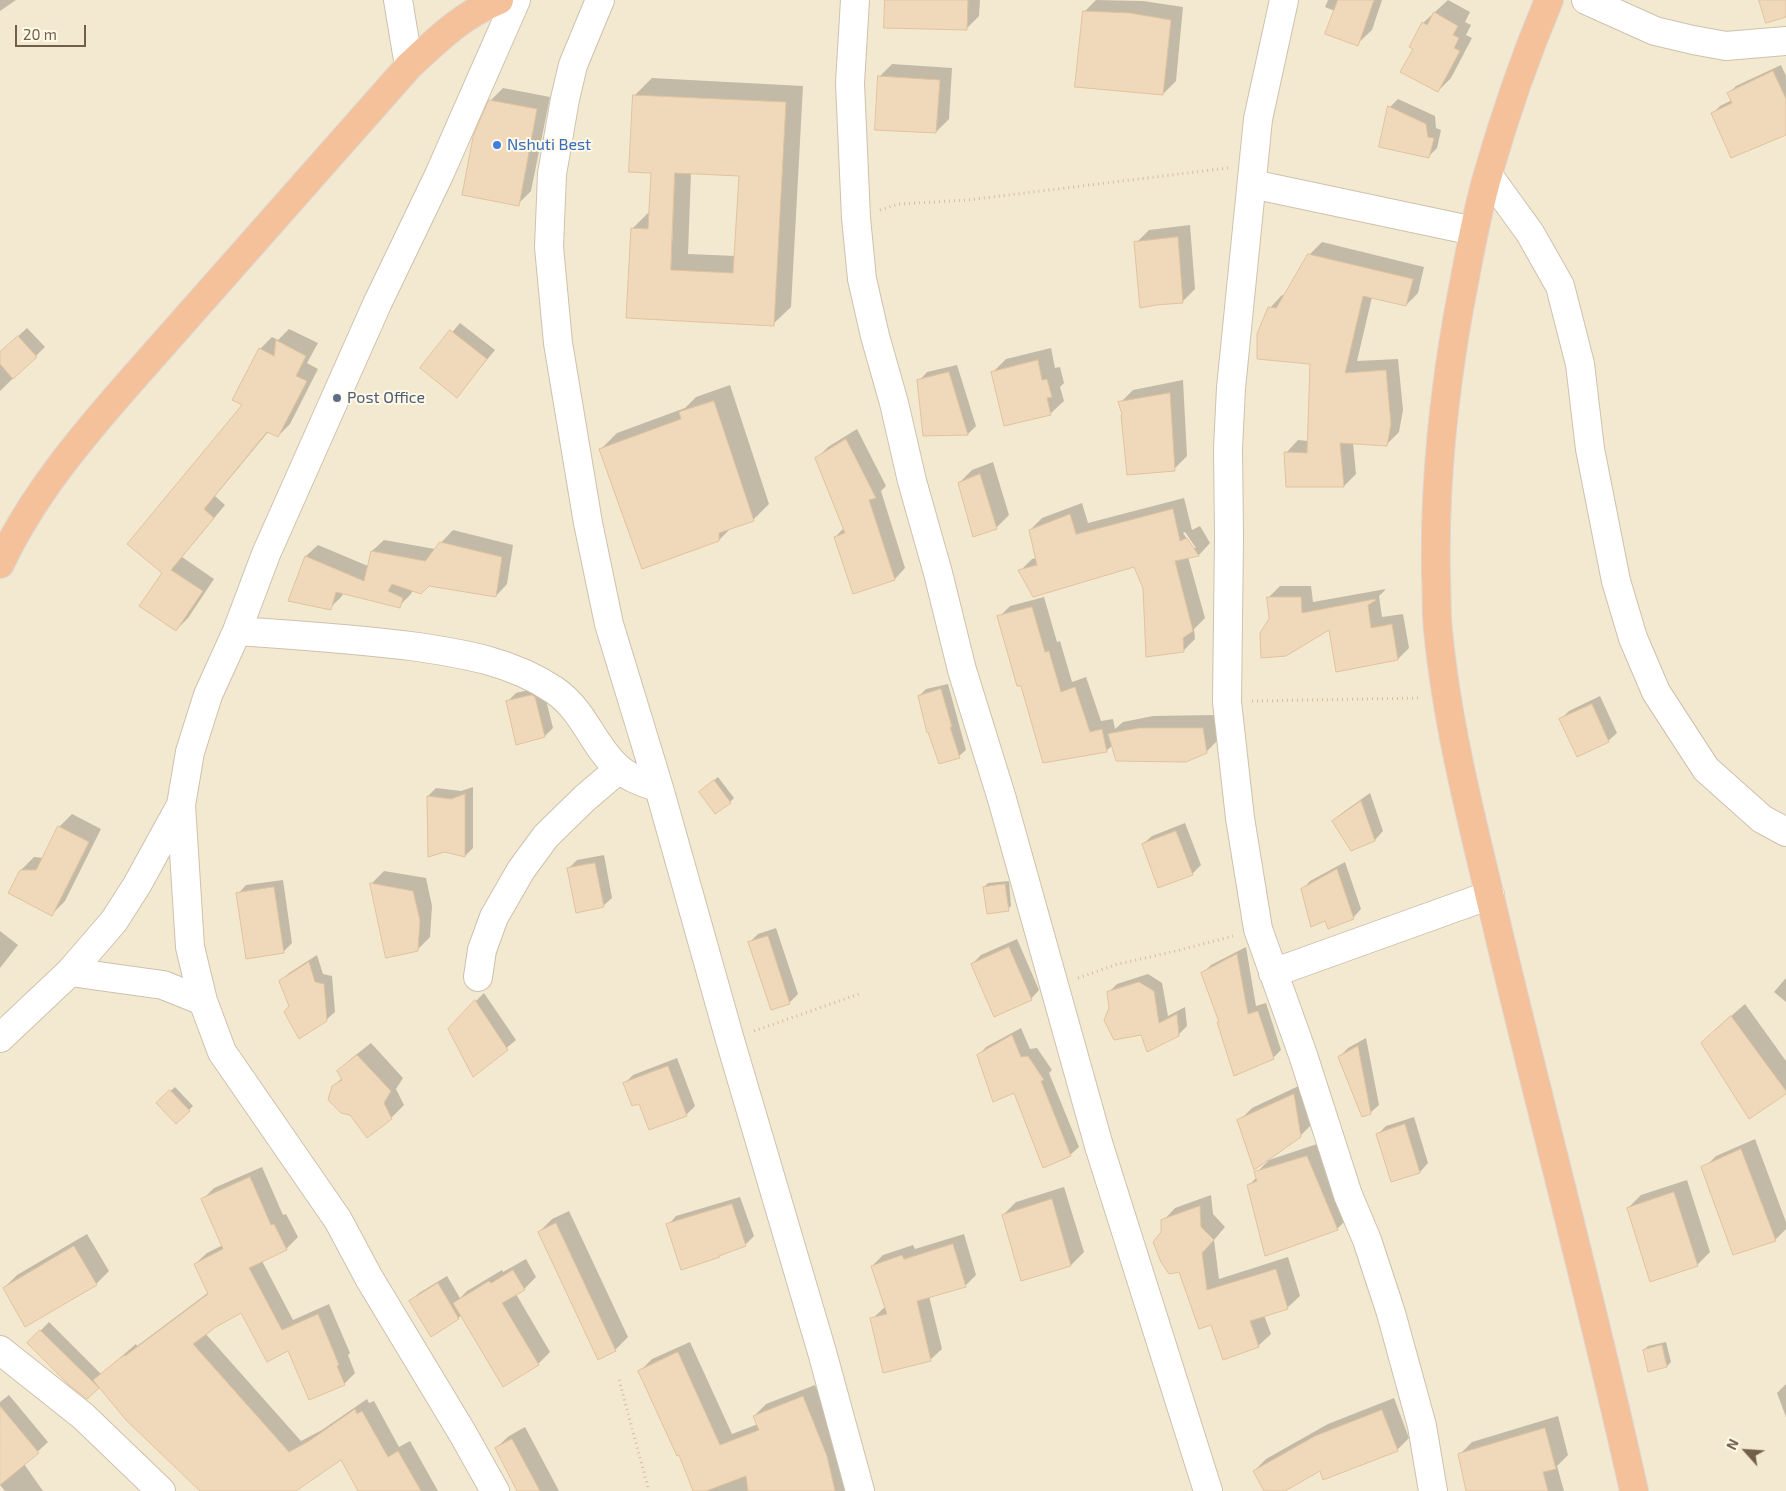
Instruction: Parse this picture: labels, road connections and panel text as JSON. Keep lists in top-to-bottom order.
{
  "places": ["Nshuti Best", "Post Office"],
  "scale_bar": "20 m",
  "north": "top left"
}
